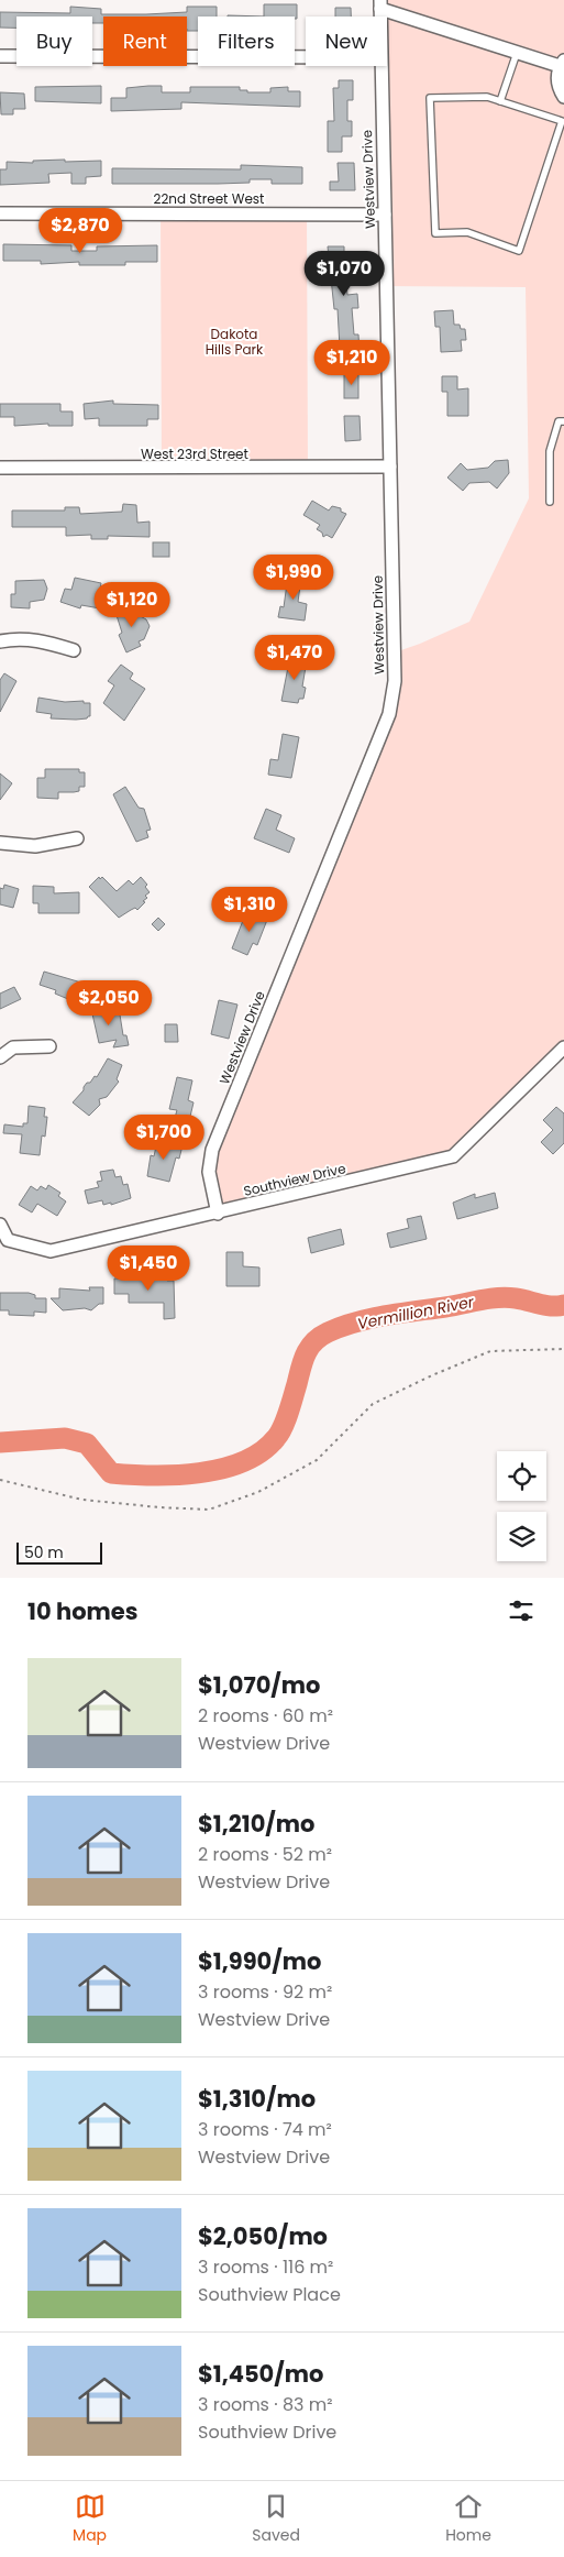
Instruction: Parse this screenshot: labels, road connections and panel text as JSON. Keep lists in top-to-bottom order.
{
  "streets": {
    "street": [
      "Westview Drive",
      "22nd Street West",
      "West 23rd Street",
      "Southview Drive"
    ]
  },
  "crossings": [
    ["Westview Drive", "22nd Street West"],
    ["Westview Drive", "West 23rd Street"],
    ["Westview Drive", "Southview Drive"]
  ],
  "water": ["Vermillion River"],
  "parks": ["Dakota Hills Park"],
  "scale_bar": "50 m",
  "page": {
    "chip": [
      "Buy",
      "Rent",
      "Filters",
      "New"
    ],
    "price": [
      "$2,870",
      "$1,070",
      "$1,210",
      "$1,990",
      "$1,120",
      "$1,470",
      "$1,310",
      "$2,050",
      "$1,700",
      "$1,450"
    ],
    "scale": "50 m",
    "heading": "10 homes",
    "list": [
      {
        "name": "$1,070/mo",
        "note": "2 rooms · 60 m² · Westview Drive"
      },
      {
        "name": "$1,210/mo",
        "note": "2 rooms · 52 m² · Westview Drive"
      },
      {
        "name": "$1,990/mo",
        "note": "3 rooms · 92 m² · Westview Drive"
      },
      {
        "name": "$1,310/mo",
        "note": "3 rooms · 74 m² · Westview Drive"
      },
      {
        "name": "$2,050/mo",
        "note": "3 rooms · 116 m² · Southview Place"
      },
      {
        "name": "$1,450/mo",
        "note": "3 rooms · 83 m² · Southview Drive"
      }
    ],
    "tabs": ["Map", "Saved", "Home"]
  }
}
